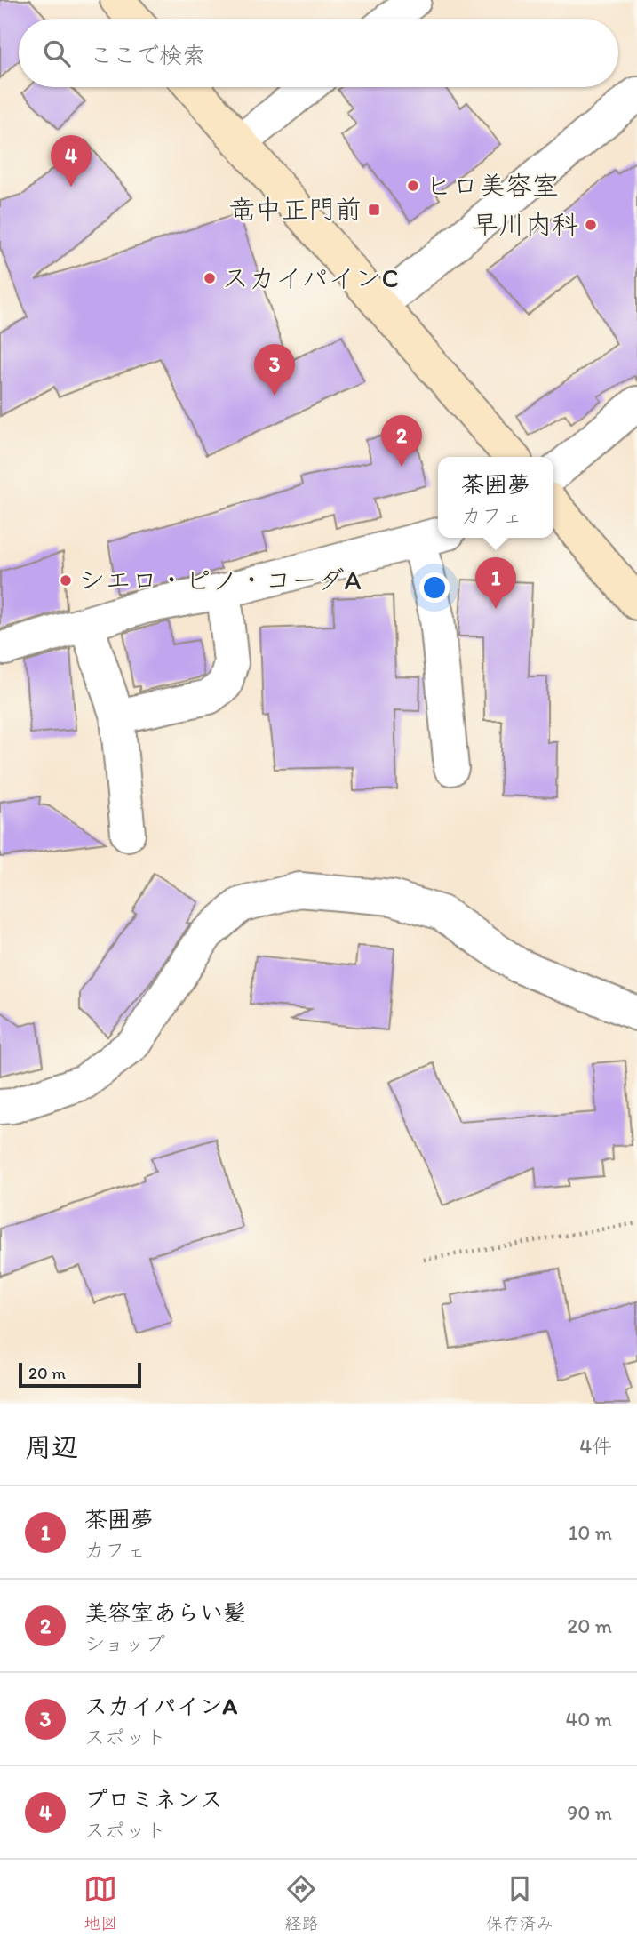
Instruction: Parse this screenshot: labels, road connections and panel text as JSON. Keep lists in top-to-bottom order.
{
  "places": {
    "other": [
      "ヒロ美容室",
      "早川内科",
      "スカイパインC",
      "シエロ・ピノ・コーダA"
    ],
    "transit": ["竜中正門前"]
  },
  "scale_bar": "20 m",
  "page": {
    "search": "ここで検索",
    "pins": [
      "4",
      "3",
      "2",
      "1"
    ],
    "popup": ["茶囲夢", "カフェ"],
    "scale": "20 m",
    "heading": ["周辺", "4件"],
    "list": [
      {
        "mark": "1",
        "name": "茶囲夢",
        "note": "カフェ",
        "value": "10 m"
      },
      {
        "mark": "2",
        "name": "美容室あらい髪",
        "note": "ショップ",
        "value": "20 m"
      },
      {
        "mark": "3",
        "name": "スカイパインA",
        "note": "スポット",
        "value": "40 m"
      },
      {
        "mark": "4",
        "name": "プロミネンス",
        "note": "スポット",
        "value": "90 m"
      }
    ],
    "nav": ["地図", "経路", "保存済み"]
  }
}
